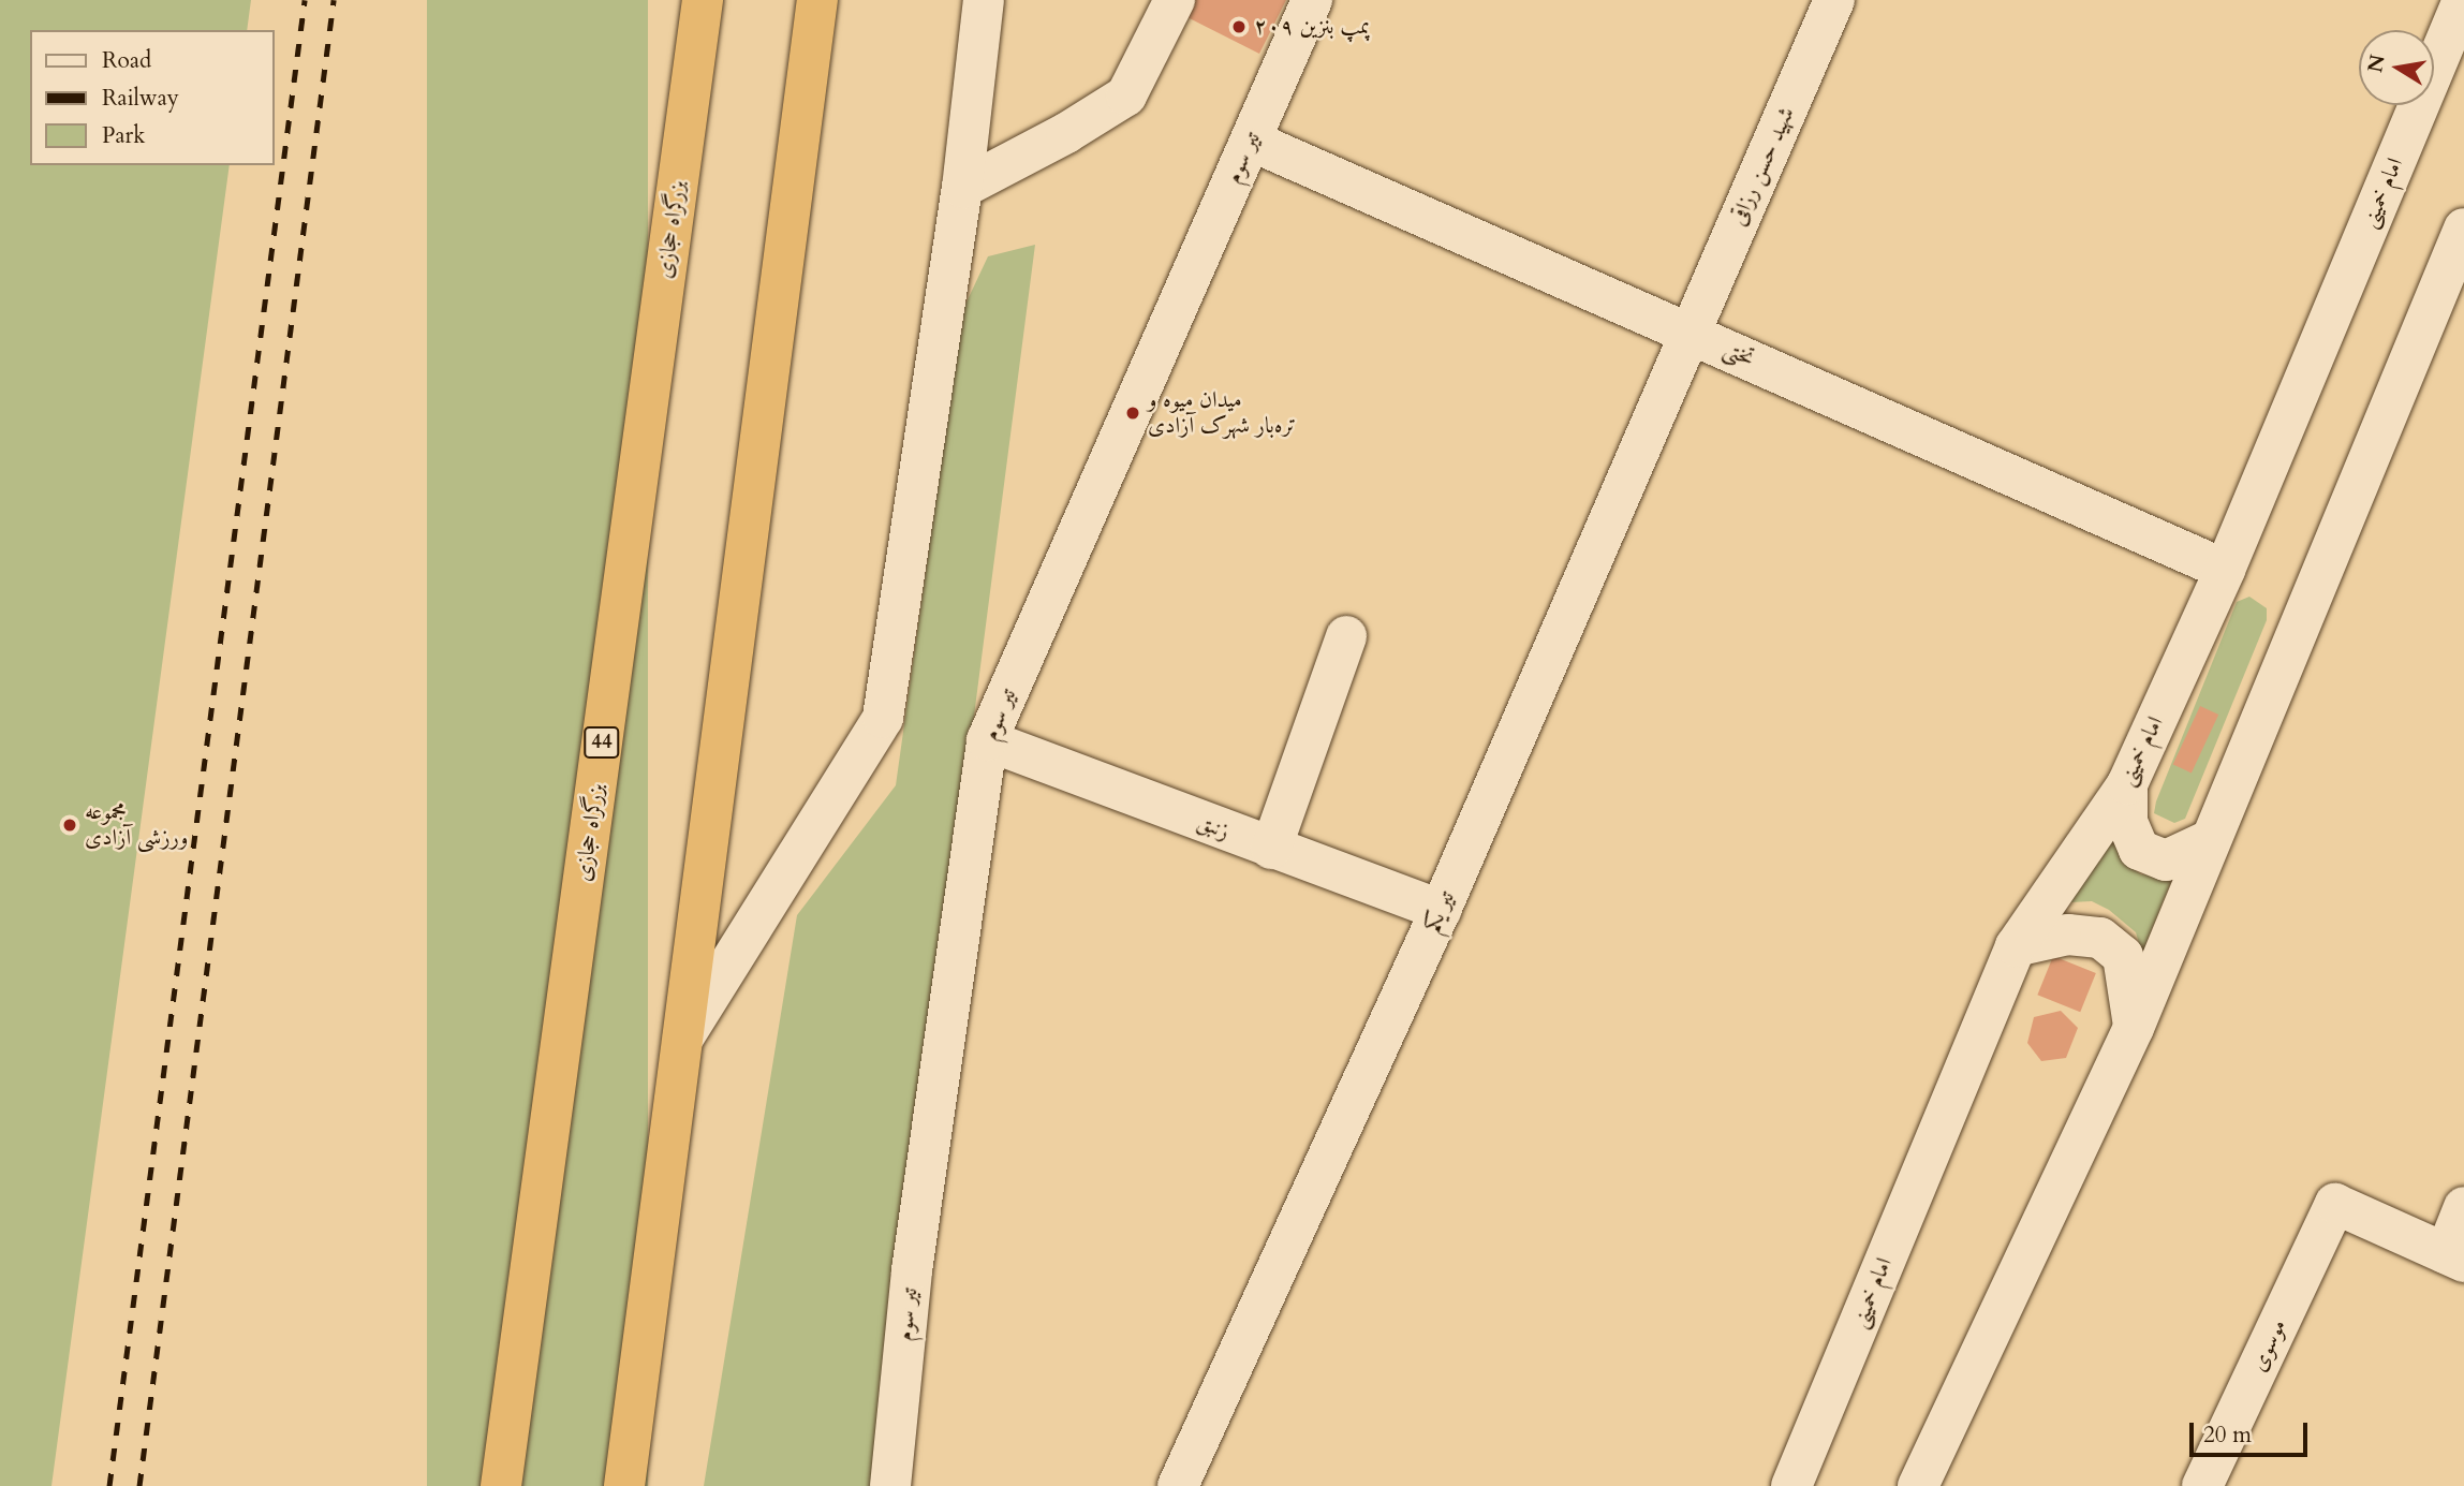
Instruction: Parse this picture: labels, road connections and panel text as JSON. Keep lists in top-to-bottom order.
{
  "streets": {
    "highway": ["بزرگراه حجازی", "44"],
    "street": [
      "تیر سوم",
      "شهید حسن رزاقی",
      "امام خمینی",
      "تختی",
      "زنبق",
      "تیر یکم",
      "موسوی"
    ]
  },
  "crossings": [
    ["تیر سوم", "تختی"],
    ["تیر سوم", "زنبق"],
    ["شهید حسن رزاقی", "تختی"],
    ["شهید حسن رزاقی", "تیر یکم"],
    ["امام خمینی", "تختی"],
    ["تختی", "تیر یکم"],
    ["زنبق", "تیر یکم"]
  ],
  "places": ["پمپ بنزین ۲۰۹", "میدان میوه و تره‌بار شهرک آزادی", "مجموعه ورزشی آزادی"],
  "legend": ["Road", "Railway", "Park"],
  "scale_bar": "20 m",
  "north": "left"
}
